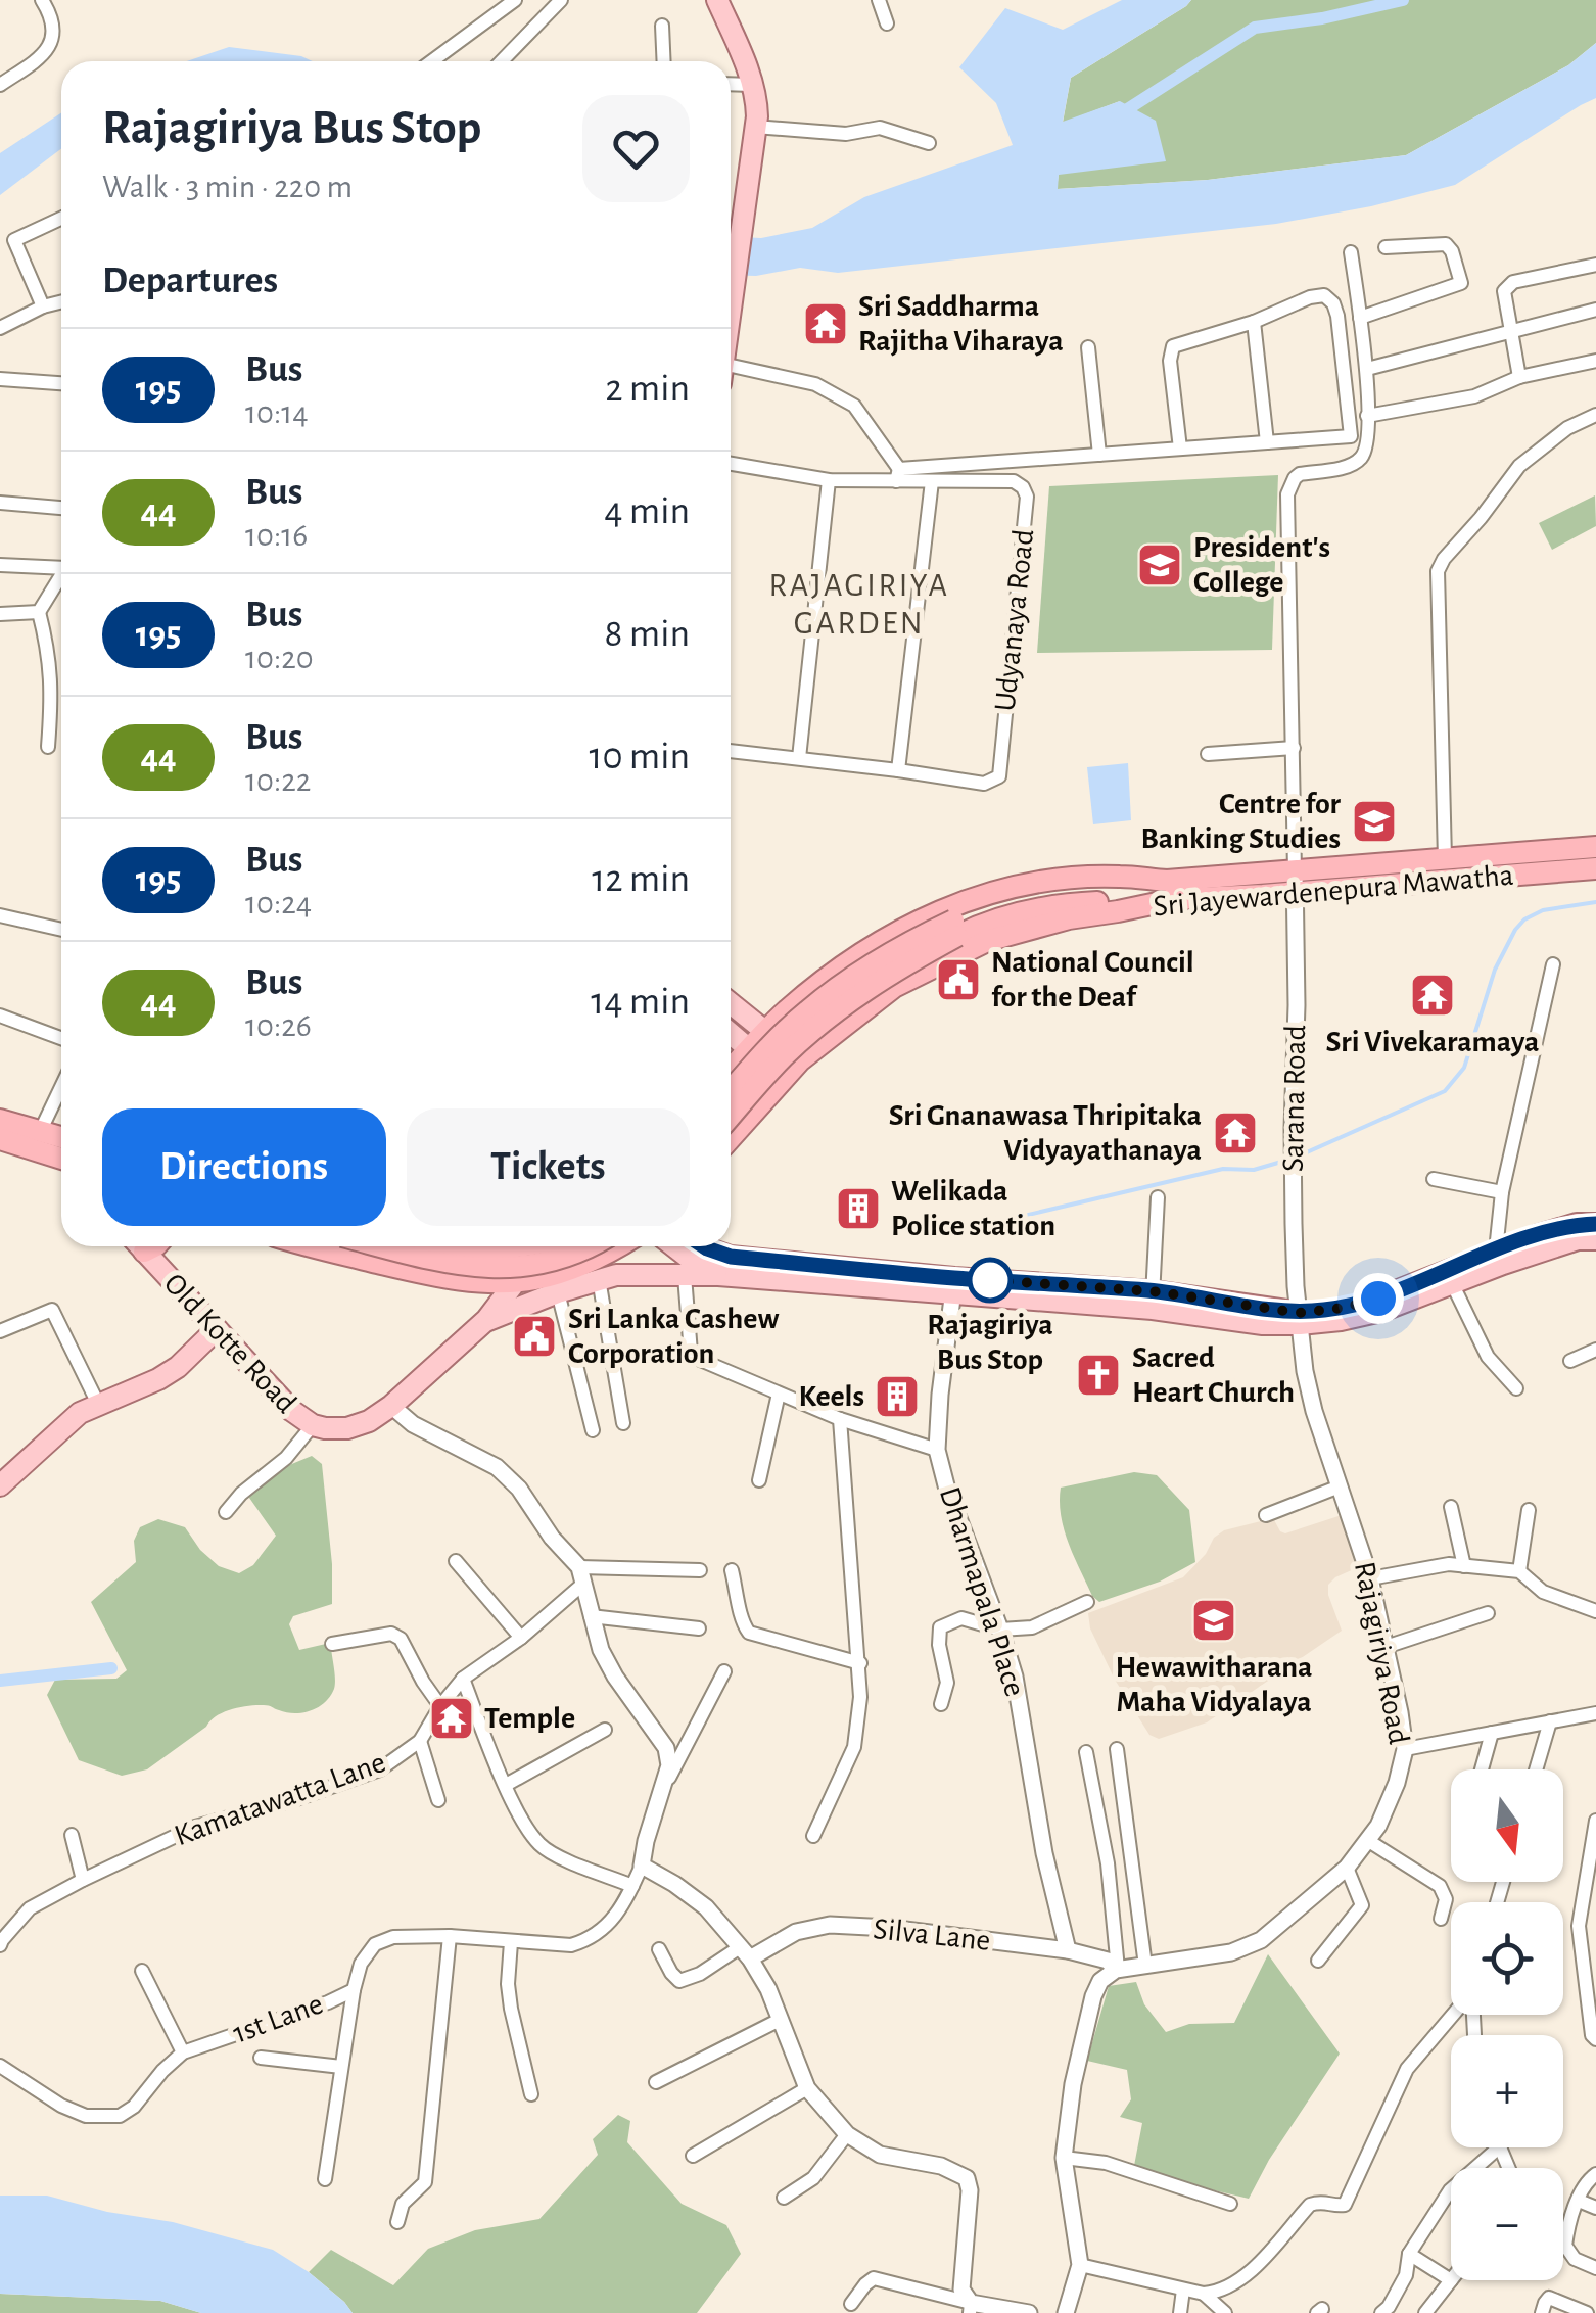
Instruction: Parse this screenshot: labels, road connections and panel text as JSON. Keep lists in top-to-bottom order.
{
  "streets": {
    "highway": ["Sri Jayewardenepura Mawatha"],
    "main road": ["Old Kotte Road"],
    "street": [
      "Udyanaya Road",
      "Sarana Road",
      "Dharmapala Place",
      "Rajagiriya Road",
      "Kamatawatta Lane",
      "Silva Lane",
      "1st Lane"
    ]
  },
  "crossings": [
    ["Sri Jayewardenepura Mawatha", "Sarana Road"],
    ["Sarana Road", "Rajagiriya Road"],
    ["Dharmapala Place", "Silva Lane"],
    ["Rajagiriya Road", "Silva Lane"]
  ],
  "districts": ["RAJAGIRIYA GARDEN"],
  "places": {
    "temple": [
      "Sri Saddharma Rajitha Viharaya",
      "Sri Vivekaramaya",
      "Sri Gnanawasa Thripitaka Vidyayathanaya",
      "Temple"
    ],
    "school or university": ["President's College", "Centre for Banking Studies", "Hewawitharana Maha Vidyalaya"],
    "public building": ["National Council for the Deaf", "Sri Lanka Cashew Corporation"],
    "building": ["Welikada Police station", "Keels"],
    "other": ["Rajagiriya Bus Stop"],
    "church": ["Sacred Heart Church"]
  },
  "lines": ["bus line 195"],
  "north": "bottom",
  "page": {
    "heading": [
      ["Rajagiriya Bus Stop", "Walk · 3 min · 220 m"],
      "Departures"
    ],
    "list": [
      {
        "mark": "195",
        "name": "Bus",
        "note": "10:14",
        "value": "2 min"
      },
      {
        "mark": "44",
        "name": "Bus",
        "note": "10:16",
        "value": "4 min"
      },
      {
        "mark": "195",
        "name": "Bus",
        "note": "10:20",
        "value": "8 min"
      },
      {
        "mark": "44",
        "name": "Bus",
        "note": "10:22",
        "value": "10 min"
      },
      {
        "mark": "195",
        "name": "Bus",
        "note": "10:24",
        "value": "12 min"
      },
      {
        "mark": "44",
        "name": "Bus",
        "note": "10:26",
        "value": "14 min"
      }
    ],
    "buttons": ["Directions", "Tickets"],
    "map_buttons": ["+", "−"]
  }
}
